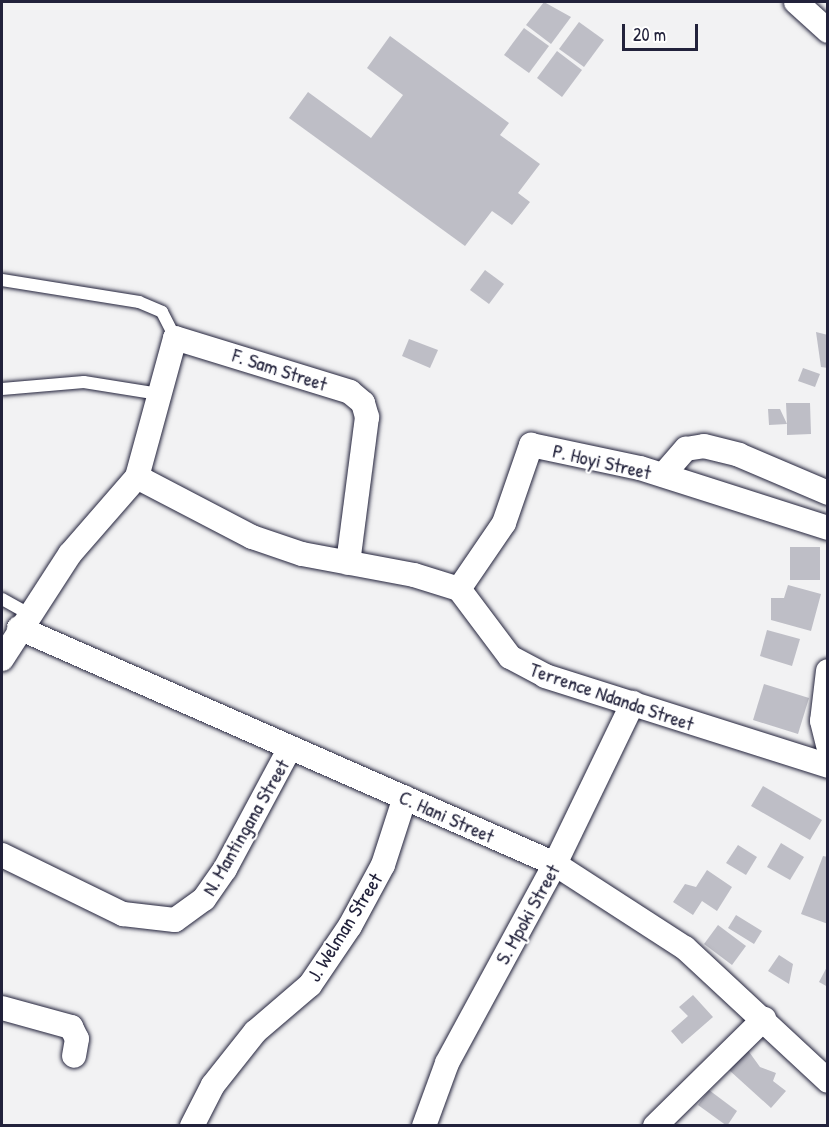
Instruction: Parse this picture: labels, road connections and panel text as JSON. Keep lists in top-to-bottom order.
{
  "streets": {
    "street": [
      "F. Sam Street",
      "P. Hoyi Street",
      "Terrence Ndanda Street",
      "C. Hani Street",
      "N. Mantingana Street",
      "S. Mpoki Street",
      "J. Welman Street"
    ]
  },
  "crossings": [
    ["P. Hoyi Street", "Terrence Ndanda Street"],
    ["Terrence Ndanda Street", "S. Mpoki Street"],
    ["C. Hani Street", "N. Mantingana Street"],
    ["C. Hani Street", "S. Mpoki Street"],
    ["C. Hani Street", "J. Welman Street"]
  ],
  "scale_bar": "20 m"
}
